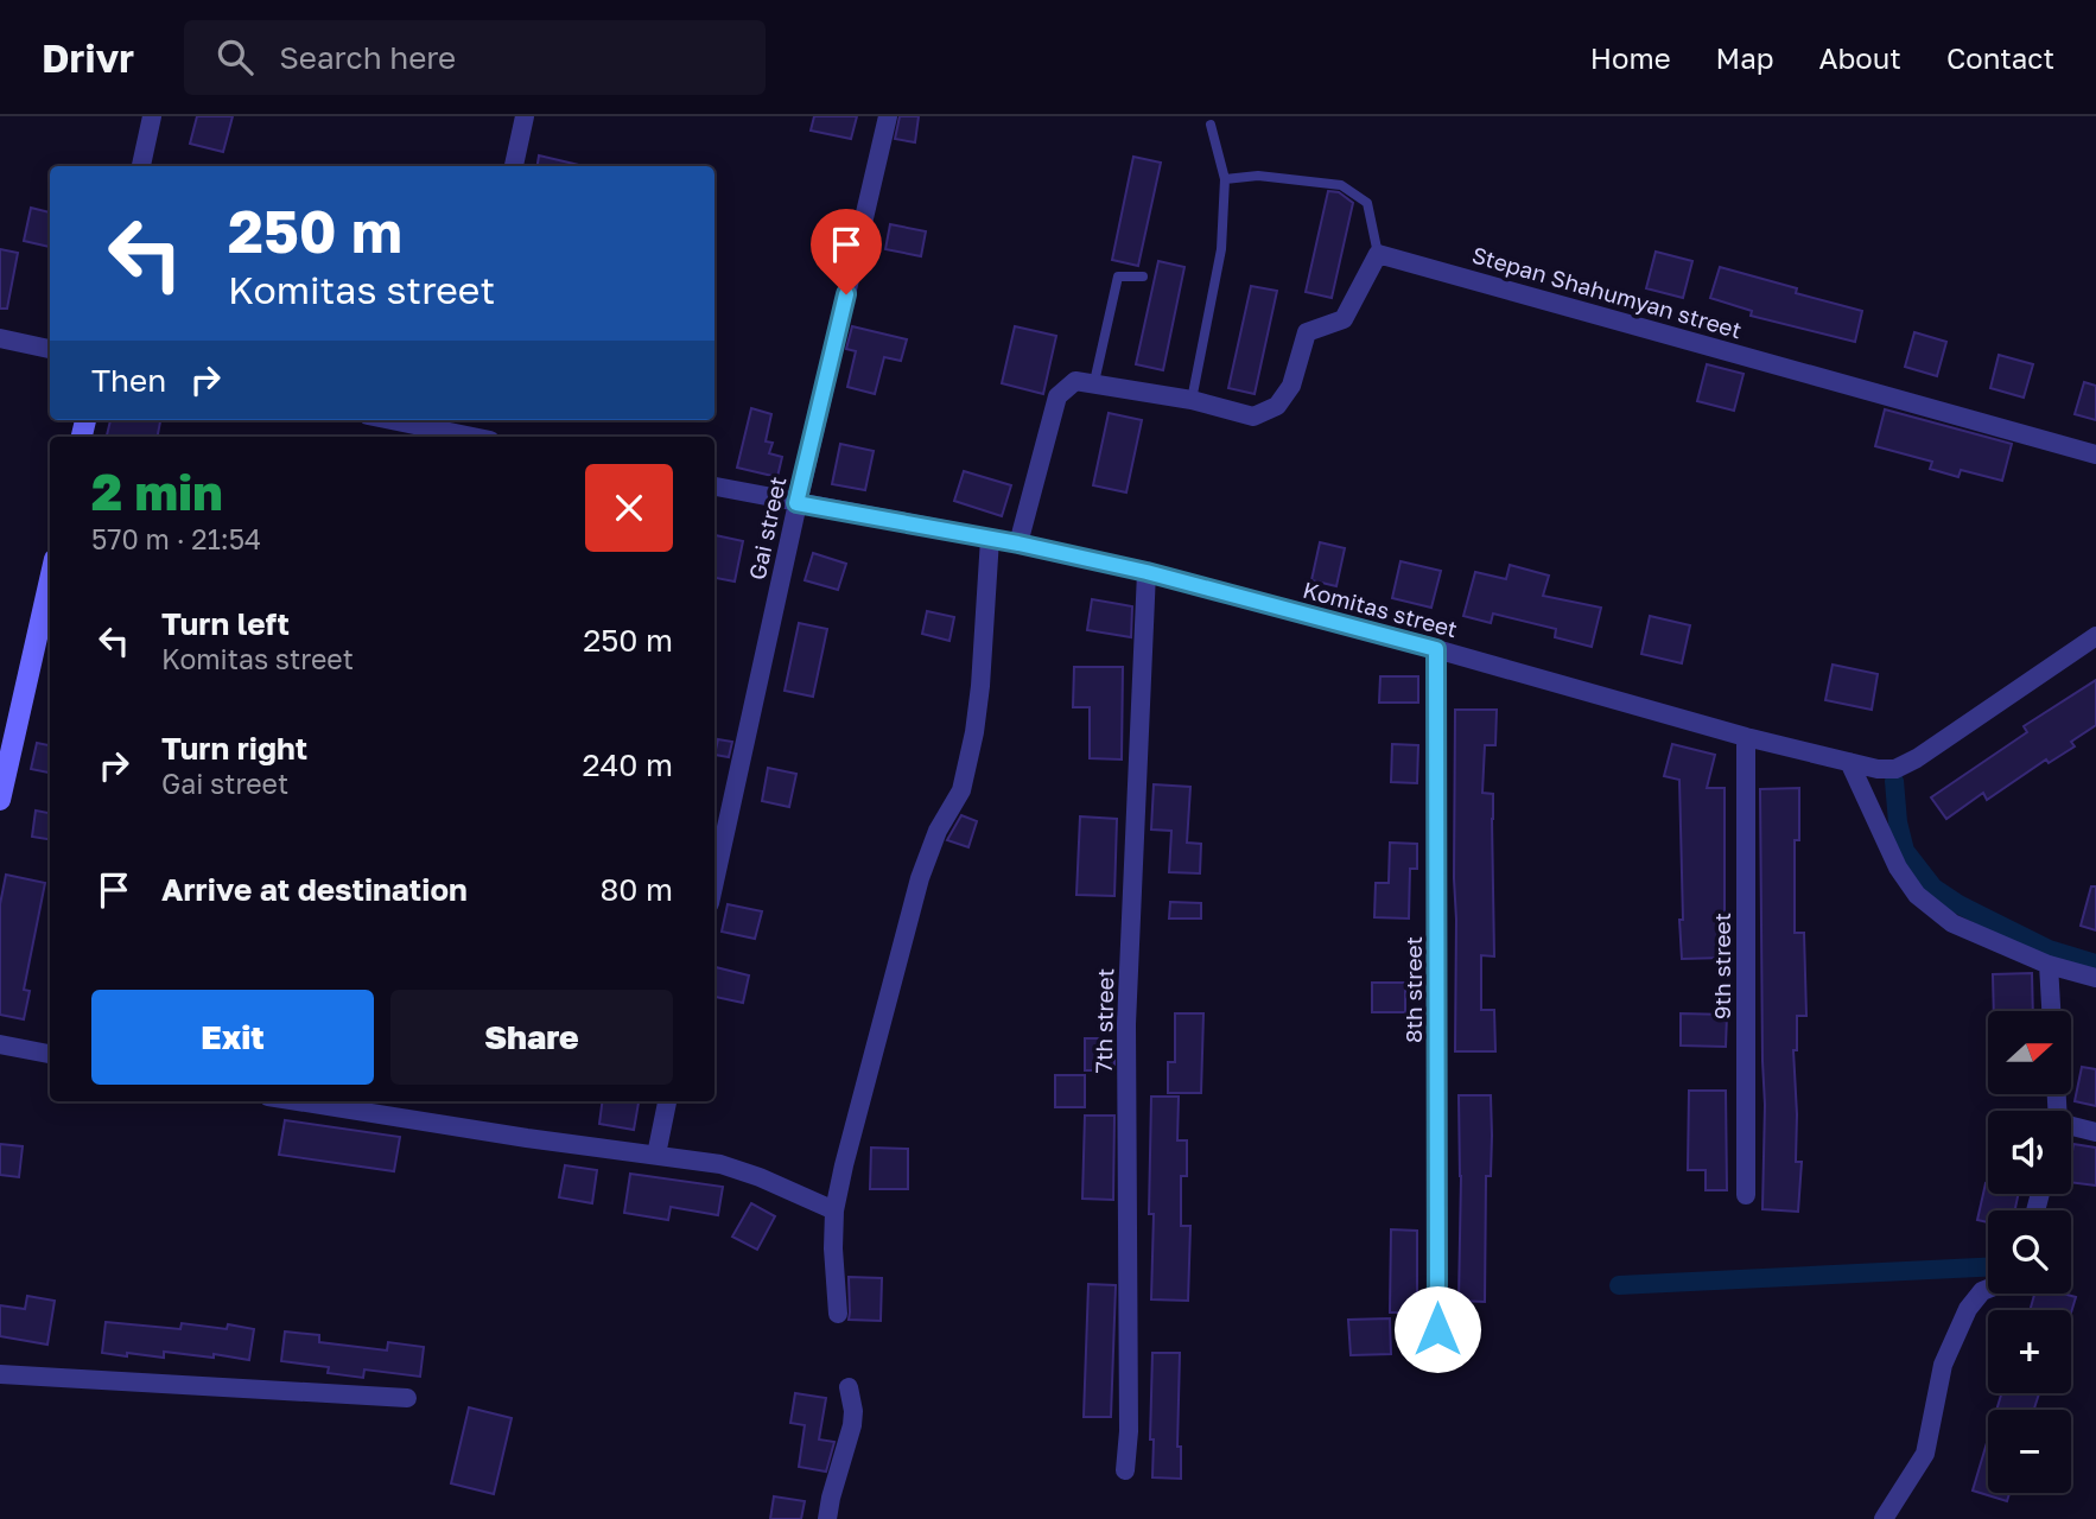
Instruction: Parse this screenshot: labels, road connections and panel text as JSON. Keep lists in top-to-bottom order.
{
  "streets": {
    "street": [
      "Stepan Shahumyan street",
      "Gai street",
      "Komitas street",
      "9th street",
      "8th street",
      "7th street"
    ]
  },
  "crossings": [
    ["Gai street", "Komitas street"],
    ["Komitas street", "9th street"],
    ["Komitas street", "8th street"],
    ["Komitas street", "7th street"]
  ],
  "north": "right",
  "page": {
    "header": "Drivr",
    "search": "Search here",
    "nav": [
      "Home",
      "Map",
      "About",
      "Contact"
    ],
    "turn": ["250 m", "Komitas street"],
    "then": "Then",
    "heading": ["2 min", "570 m · 21:54"],
    "list": [
      {
        "name": "Turn left",
        "note": "Komitas street",
        "value": "250 m"
      },
      {
        "name": "Turn right",
        "note": "Gai street",
        "value": "240 m"
      },
      {
        "name": "Arrive at destination",
        "value": "80 m"
      }
    ],
    "buttons": ["Exit", "Share"],
    "map_buttons": ["+", "−"]
  }
}
